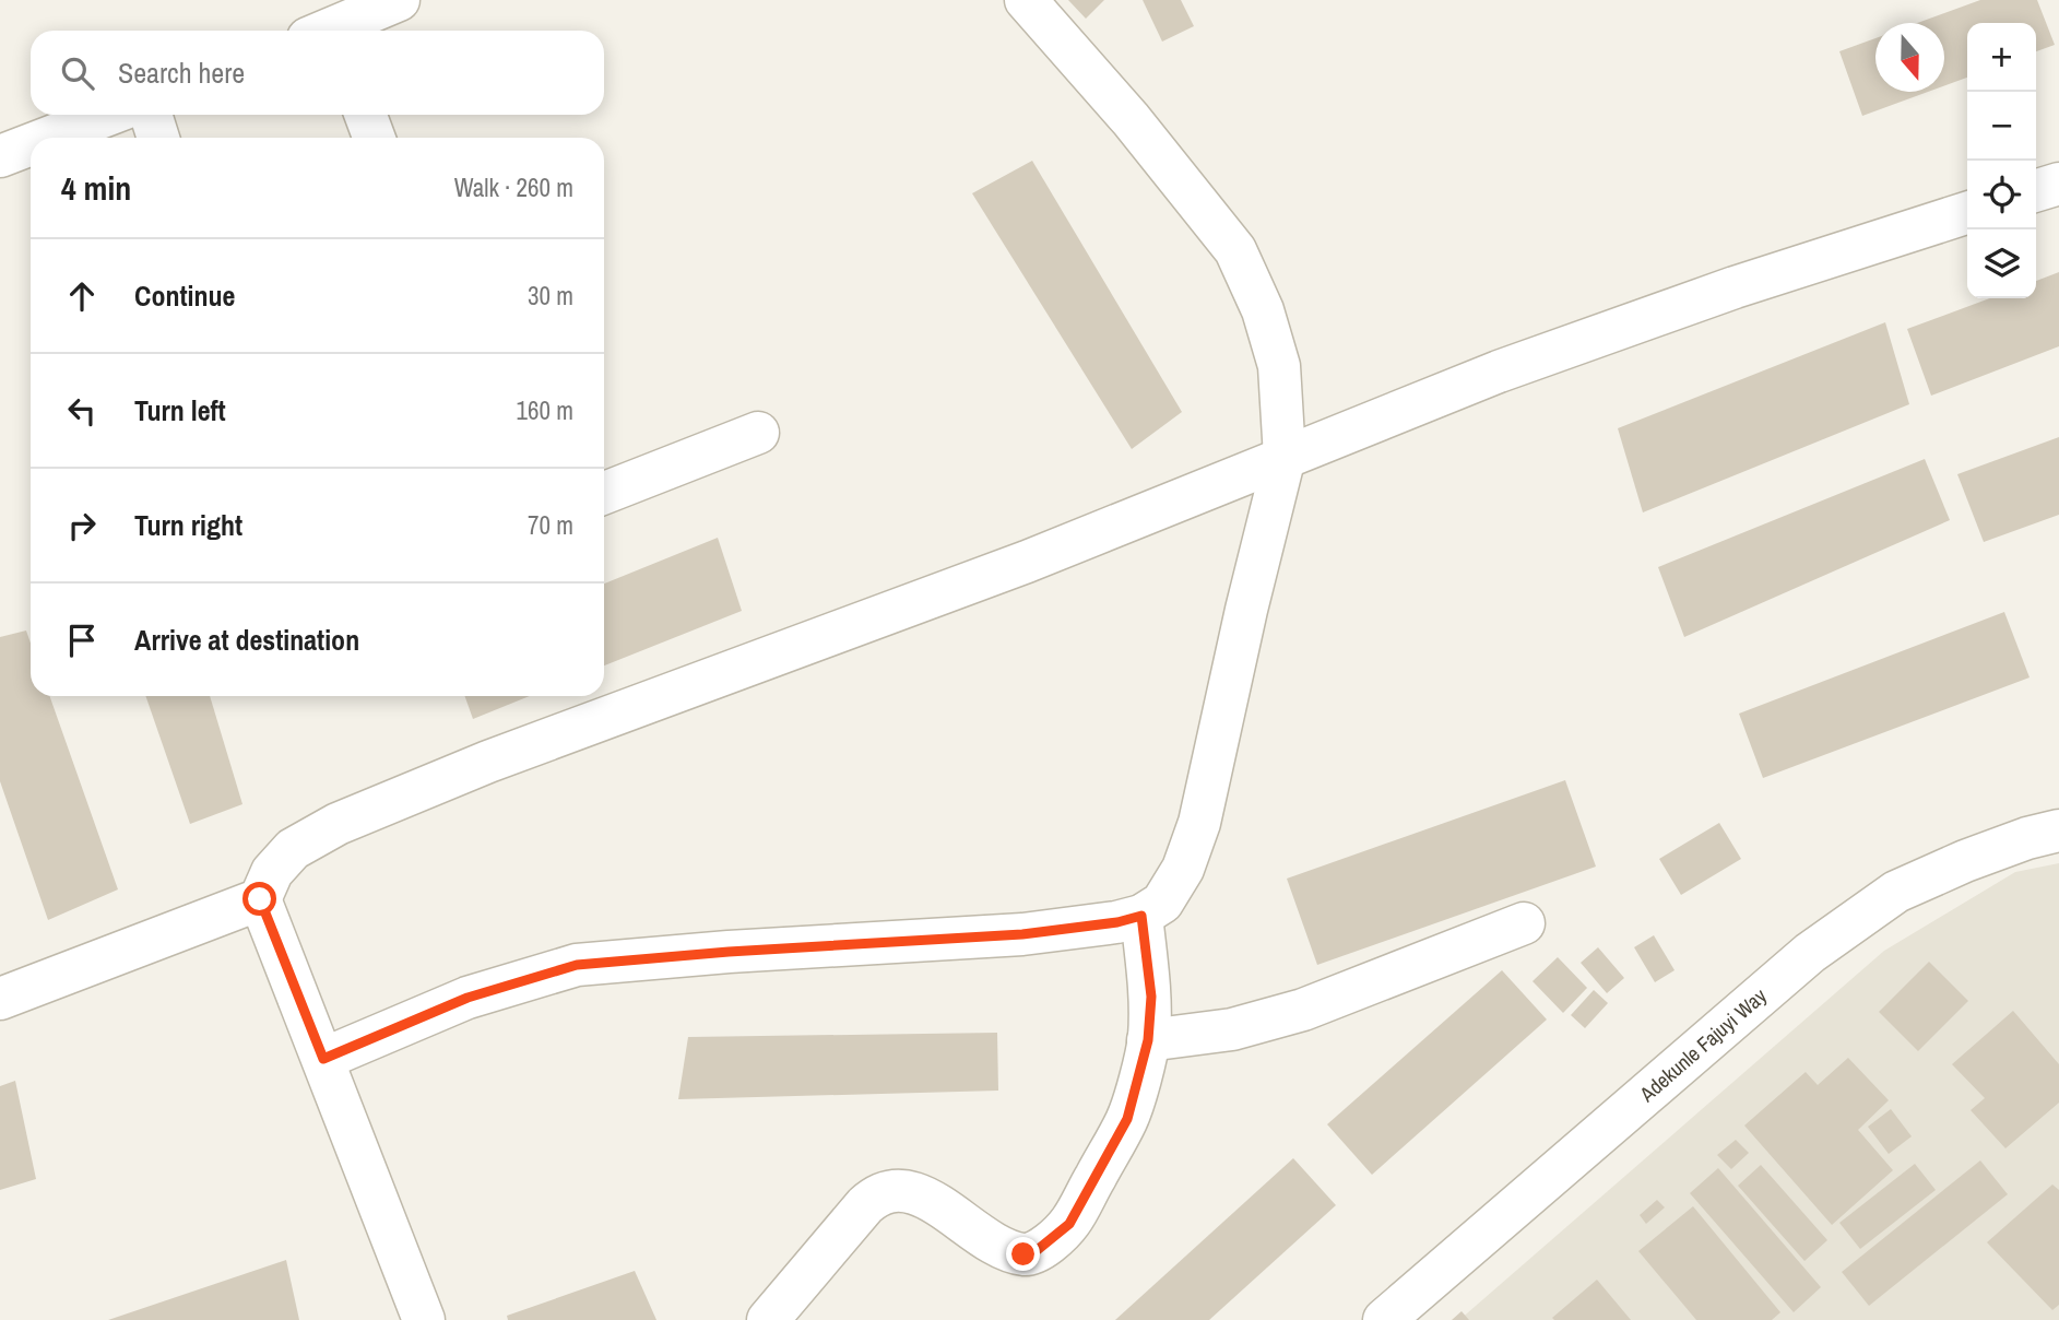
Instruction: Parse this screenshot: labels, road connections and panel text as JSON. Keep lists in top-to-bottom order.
{
  "streets": {
    "street": ["Adekunle Fajuyi Way"]
  },
  "north": "bottom",
  "page": {
    "map_buttons": ["+", "−"],
    "search": "Search here",
    "heading": ["4 min", "Walk · 260 m"],
    "list": [
      ["Continue", "30 m"],
      ["Turn left", "160 m"],
      ["Turn right", "70 m"],
      "Arrive at destination"
    ]
  }
}
